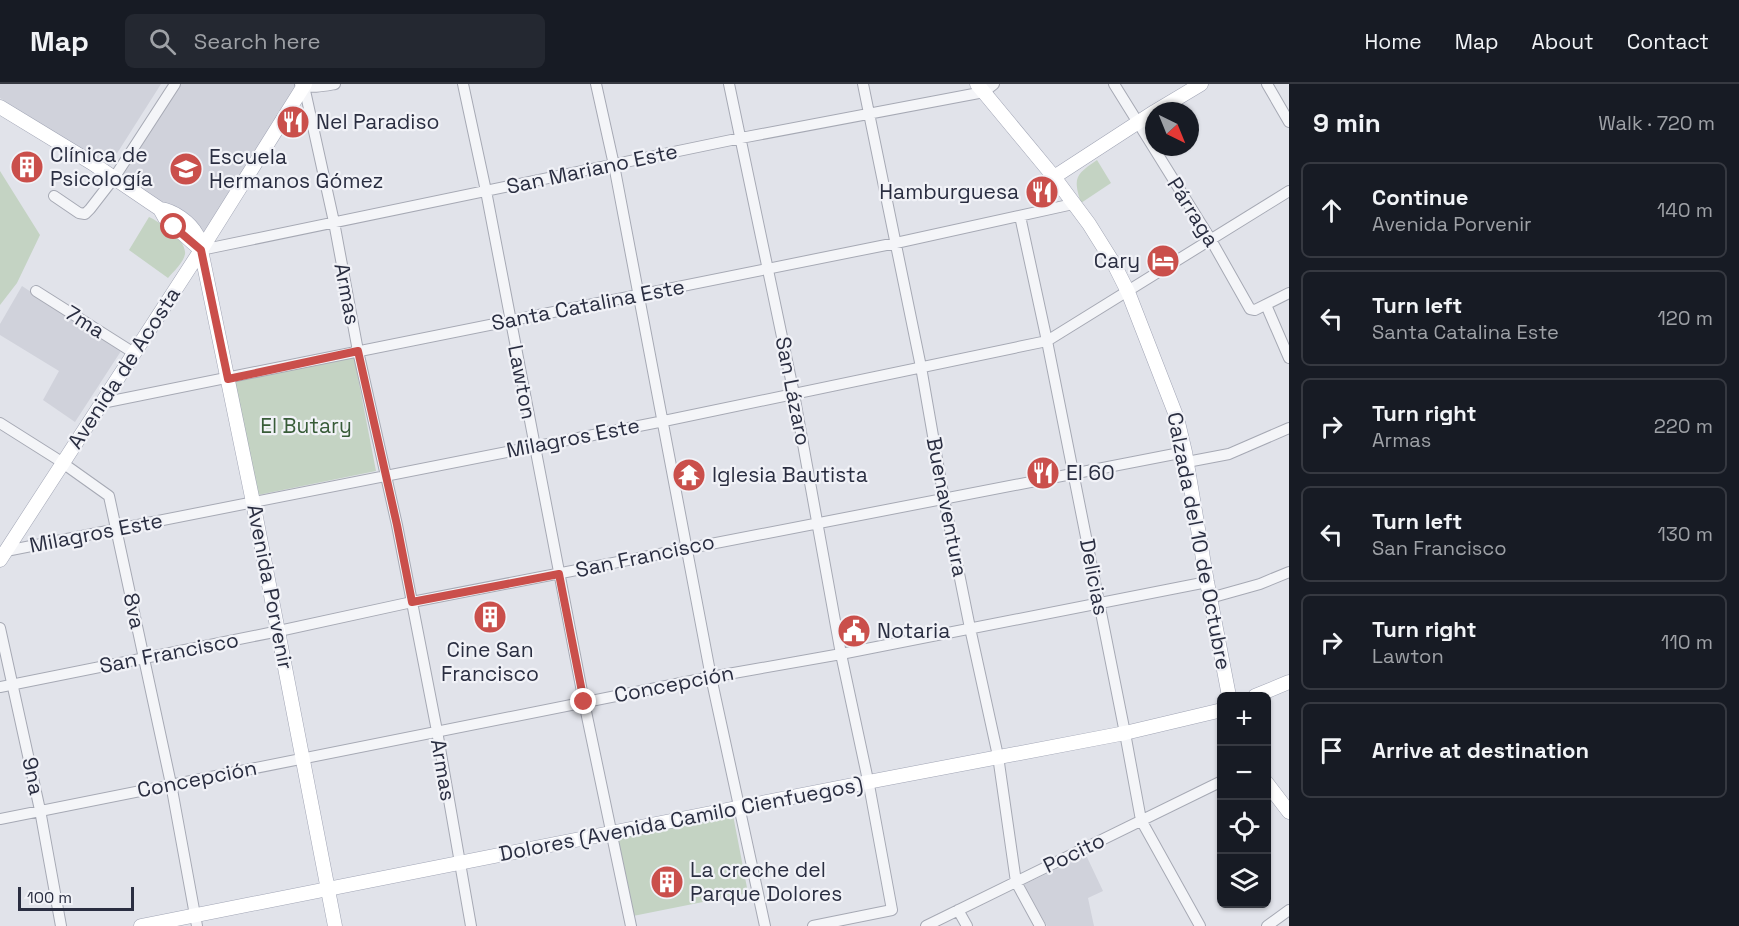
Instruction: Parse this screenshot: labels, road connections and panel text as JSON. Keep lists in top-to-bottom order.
{
  "streets": {
    "main road": [
      "Avenida de Acosta",
      "Calzada del 10 de Octubre",
      "Avenida Porvenir",
      "Dolores (Avenida Camilo Cienfuegos)"
    ],
    "street": [
      "San Mariano Este",
      "Párraga",
      "Armas",
      "Santa Catalina Este",
      "7ma",
      "Lawton",
      "San Lázaro",
      "Milagros Este",
      "Buenaventura",
      "San Francisco",
      "Delicias",
      "8va",
      "Concepción",
      "9na",
      "Pocito"
    ]
  },
  "crossings": [
    ["San Mariano Este", "Armas"],
    ["San Mariano Este", "Avenida de Acosta"],
    ["San Mariano Este", "Lawton"],
    ["San Mariano Este", "San Lázaro"],
    ["San Mariano Este", "Buenaventura"],
    ["San Mariano Este", "Calzada del 10 de Octubre"],
    ["San Mariano Este", "Avenida Porvenir"],
    ["Párraga", "Milagros Este"],
    ["Armas", "Santa Catalina Este"],
    ["Armas", "Avenida de Acosta"],
    ["Armas", "Milagros Este"],
    ["Armas", "San Francisco"],
    ["Armas", "Concepción"],
    ["Armas", "Dolores (Avenida Camilo Cienfuegos)"],
    ["Santa Catalina Este", "Avenida de Acosta"],
    ["Santa Catalina Este", "Lawton"],
    ["Santa Catalina Este", "San Lázaro"],
    ["Santa Catalina Este", "Buenaventura"],
    ["Santa Catalina Este", "Calzada del 10 de Octubre"],
    ["Santa Catalina Este", "Delicias"],
    ["Santa Catalina Este", "Avenida Porvenir"],
    ["7ma", "Avenida de Acosta"],
    ["Avenida de Acosta", "Milagros Este"],
    ["Avenida de Acosta", "Avenida Porvenir"],
    ["Avenida de Acosta", "8va"],
    ["Lawton", "Milagros Este"],
    ["Lawton", "San Francisco"],
    ["Lawton", "Concepción"],
    ["Lawton", "Dolores (Avenida Camilo Cienfuegos)"],
    ["San Lázaro", "Milagros Este"],
    ["San Lázaro", "San Francisco"],
    ["San Lázaro", "Concepción"],
    ["San Lázaro", "Dolores (Avenida Camilo Cienfuegos)"],
    ["Milagros Este", "Buenaventura"],
    ["Milagros Este", "Calzada del 10 de Octubre"],
    ["Milagros Este", "Delicias"],
    ["Milagros Este", "Avenida Porvenir"],
    ["Milagros Este", "8va"],
    ["Buenaventura", "San Francisco"],
    ["Buenaventura", "Concepción"],
    ["Buenaventura", "Dolores (Avenida Camilo Cienfuegos)"],
    ["Buenaventura", "Pocito"],
    ["Calzada del 10 de Octubre", "San Francisco"],
    ["Calzada del 10 de Octubre", "Concepción"],
    ["San Francisco", "Delicias"],
    ["San Francisco", "Avenida Porvenir"],
    ["San Francisco", "8va"],
    ["San Francisco", "9na"],
    ["Delicias", "Concepción"],
    ["Delicias", "Dolores (Avenida Camilo Cienfuegos)"],
    ["Delicias", "Pocito"],
    ["Avenida Porvenir", "Concepción"],
    ["Avenida Porvenir", "Dolores (Avenida Camilo Cienfuegos)"],
    ["8va", "Concepción"],
    ["8va", "Dolores (Avenida Camilo Cienfuegos)"],
    ["Concepción", "9na"]
  ],
  "parks": ["El Butary"],
  "places": {
    "restaurant": ["Nel Paradiso", "Hamburguesa", "El 60"],
    "building": ["Clínica de Psicología", "Cine San Francisco", "La creche del Parque Dolores"],
    "school or university": ["Escuela Hermanos Gómez"],
    "hotel": ["Cary"],
    "temple": ["Iglesia Bautista"],
    "public building": ["Notaria"]
  },
  "scale_bar": "100 m",
  "north": "bottom right",
  "page": {
    "header": "Map",
    "search": "Search here",
    "nav": [
      "Home",
      "Map",
      "About",
      "Contact"
    ],
    "heading": ["9 min", "Walk · 720 m"],
    "list": [
      ["Continue", "Avenida Porvenir", "140 m"],
      ["Turn left", "Santa Catalina Este", "120 m"],
      ["Turn right", "Armas", "220 m"],
      ["Turn left", "San Francisco", "130 m"],
      ["Turn right", "Lawton", "110 m"],
      "Arrive at destination"
    ],
    "map_buttons": ["+", "−"],
    "scale": "100 m"
  }
}
